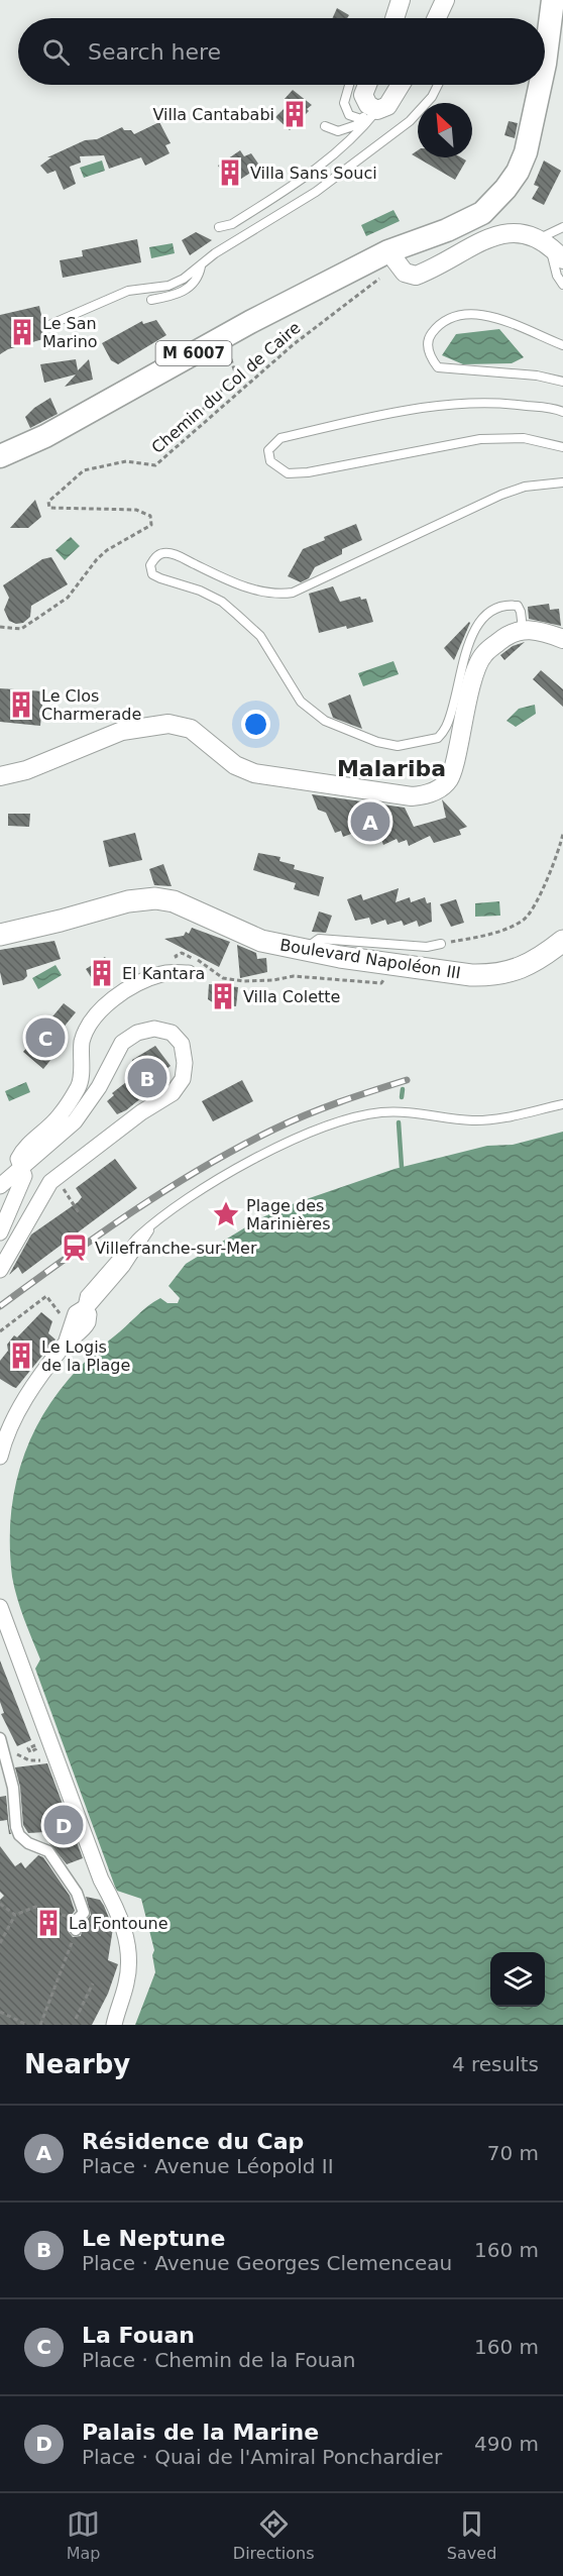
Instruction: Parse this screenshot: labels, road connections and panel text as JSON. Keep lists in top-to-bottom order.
{
  "streets": {
    "main road": ["M 6007", "Boulevard Napoléon III"],
    "path": ["Chemin du Col de Caire"]
  },
  "districts": ["Malariba"],
  "places": {
    "building": [
      "Villa Cantababi",
      "Villa Sans Souci",
      "Le San Marino",
      "Le Clos Charmerade",
      "El Kantara",
      "Villa Colette",
      "Le Logis de la Plage",
      "La Fontoune"
    ],
    "place": ["Plage des Marinières"],
    "station": ["Villefranche-sur-Mer"]
  },
  "north": "top left",
  "page": {
    "search": "Search here",
    "pins": [
      "A",
      "C",
      "B",
      "D"
    ],
    "heading": ["Nearby", "4 results"],
    "list": [
      {
        "mark": "A",
        "name": "Résidence du Cap",
        "note": "Place · Avenue Léopold II",
        "value": "70 m"
      },
      {
        "mark": "B",
        "name": "Le Neptune",
        "note": "Place · Avenue Georges Clemenceau",
        "value": "160 m"
      },
      {
        "mark": "C",
        "name": "La Fouan",
        "note": "Place · Chemin de la Fouan",
        "value": "160 m"
      },
      {
        "mark": "D",
        "name": "Palais de la Marine",
        "note": "Place · Quai de l'Amiral Ponchardier",
        "value": "490 m"
      }
    ],
    "nav": ["Map", "Directions", "Saved"]
  }
}
